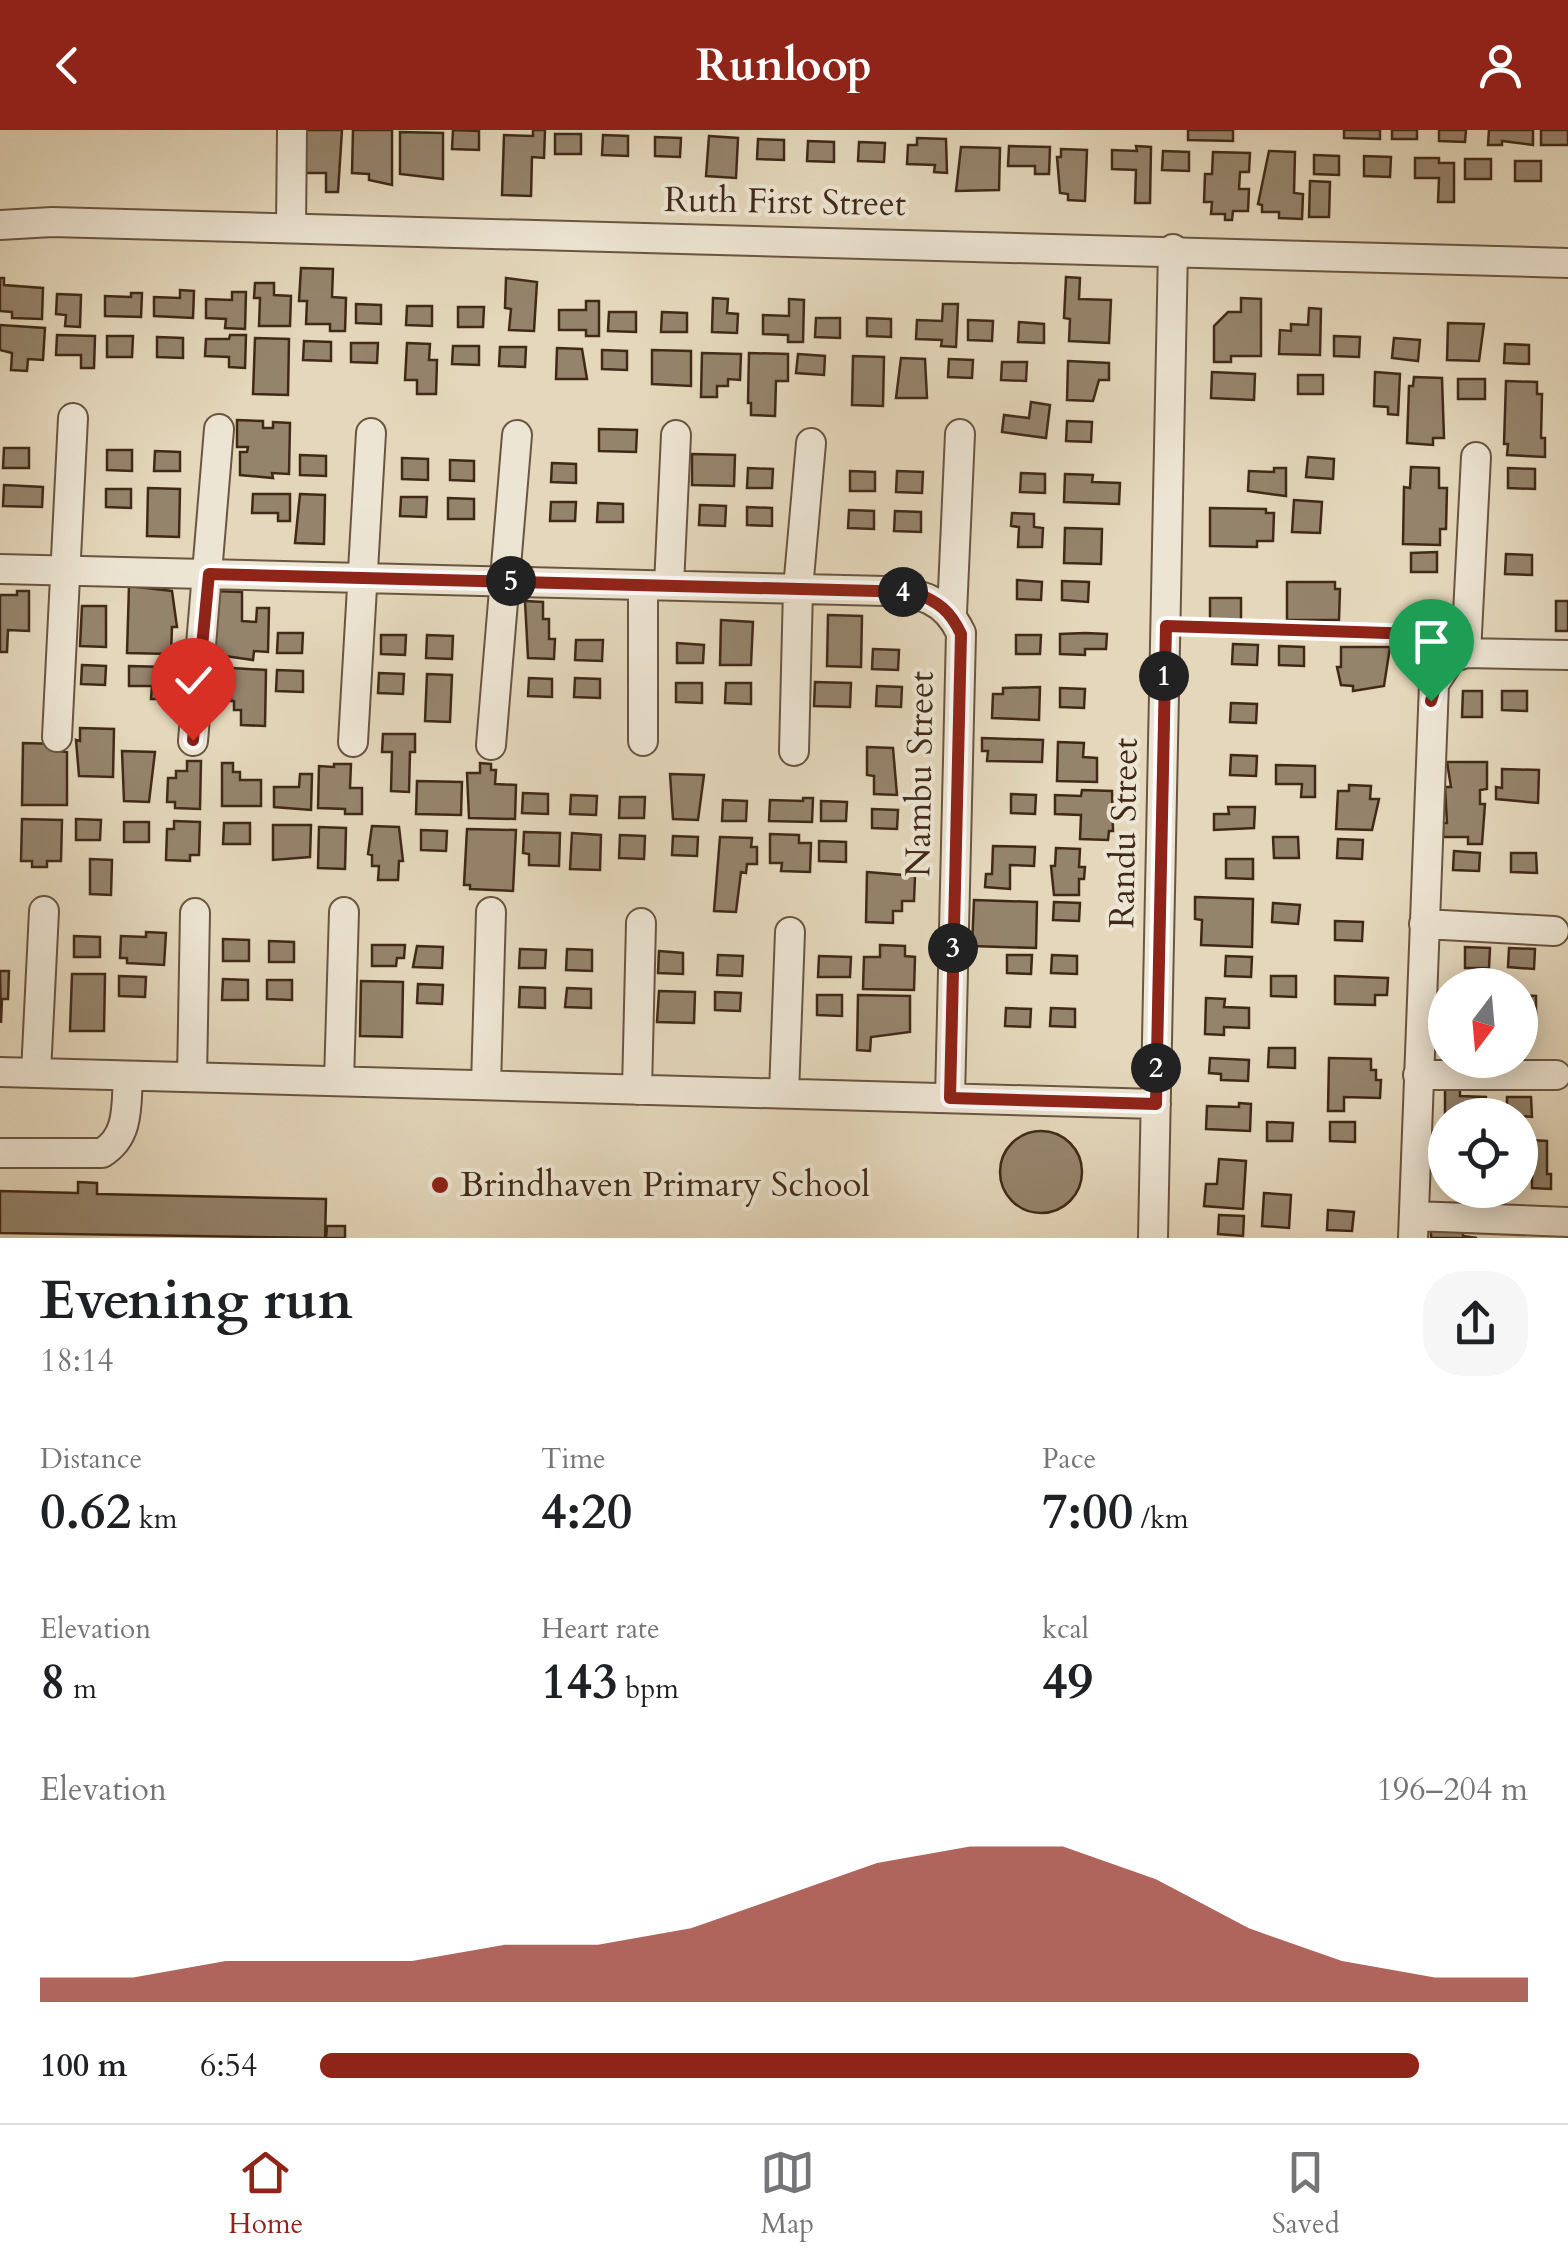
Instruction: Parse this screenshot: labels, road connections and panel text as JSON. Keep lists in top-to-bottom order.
{
  "streets": {
    "street": ["Ruth First Street", "Nambu Street", "Randu Street"]
  },
  "crossings": [
    ["Ruth First Street", "Randu Street"]
  ],
  "places": ["Brindhaven Primary School"],
  "north": "bottom",
  "page": {
    "header": "Runloop",
    "pins": [
      "5",
      "4",
      "1",
      "3",
      "2"
    ],
    "heading": ["Evening run", "18:14"],
    "stats": [
      ["Distance", "0.62 km"],
      ["Time", "4:20"],
      ["Pace", "7:00 /km"],
      ["Elevation", "8 m"],
      ["Heart rate", "143 bpm"],
      ["kcal", "49"]
    ],
    "chart": ["Elevation", "196–204 m"],
    "list": [
      {
        "name": "100 m",
        "note": "6:54"
      }
    ],
    "tabs": ["Home", "Map", "Saved"]
  }
}
